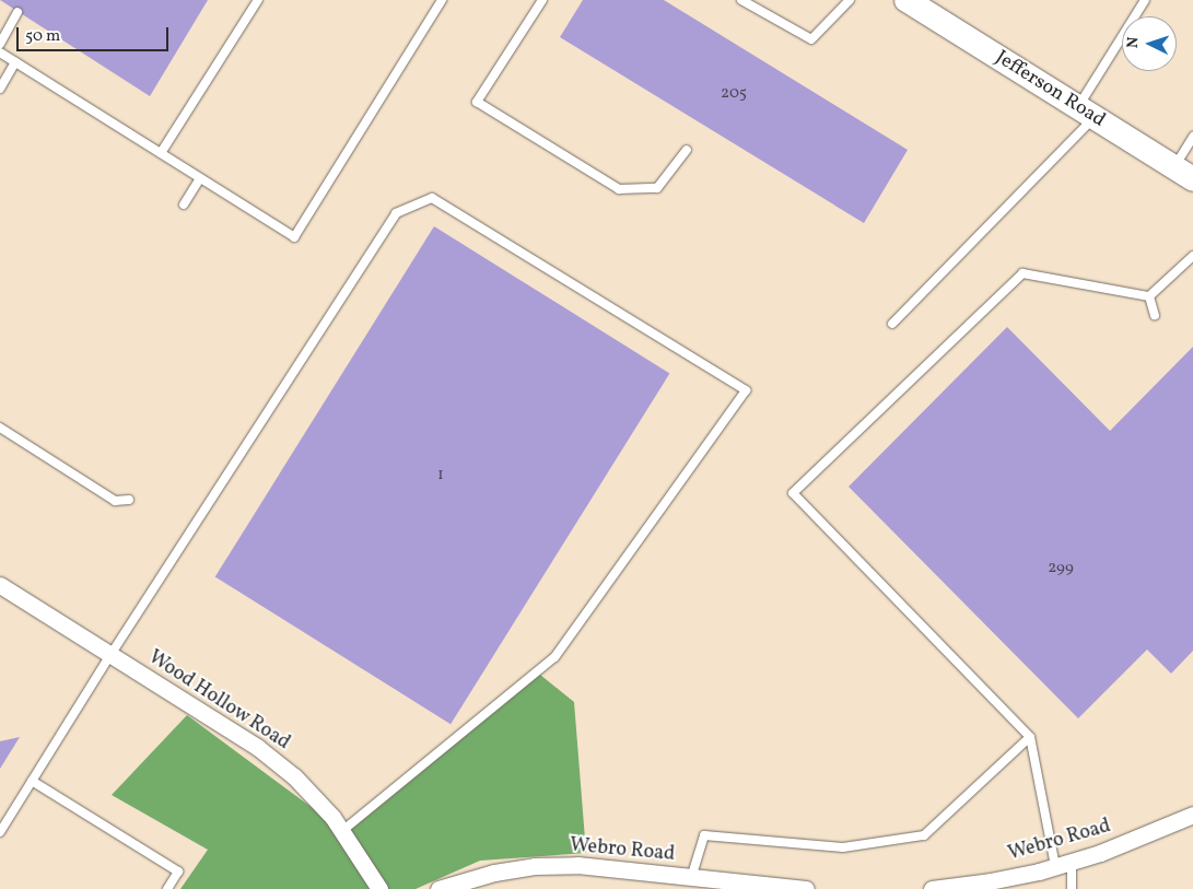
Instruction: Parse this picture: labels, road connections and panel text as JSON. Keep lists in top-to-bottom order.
{
  "streets": {
    "main road": ["Jefferson Road"],
    "street": ["Wood Hollow Road", "Webro Road"]
  },
  "house_numbers": ["205", "1", "299"],
  "scale_bar": "50 m",
  "north": "left"
}
